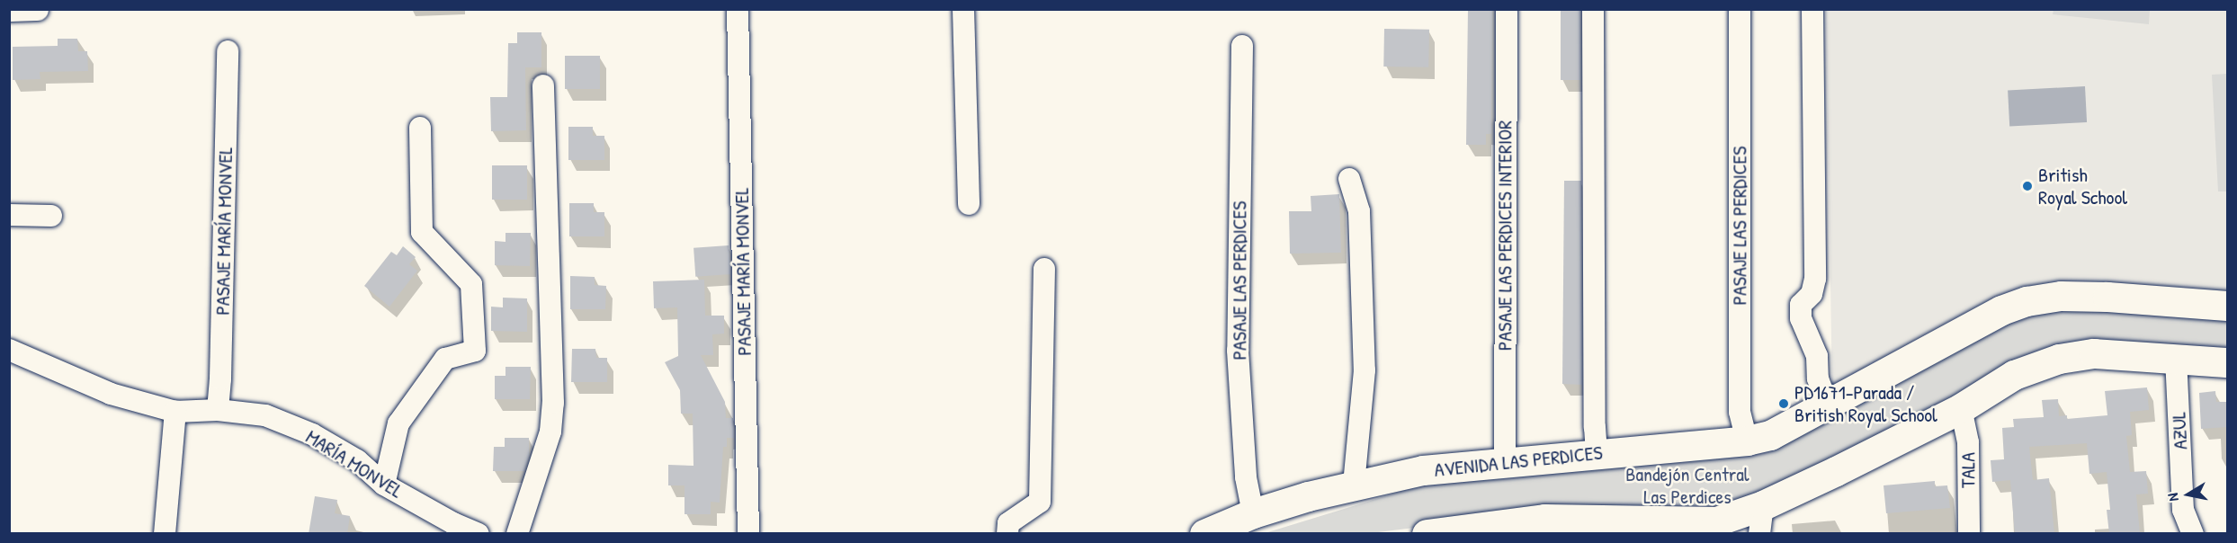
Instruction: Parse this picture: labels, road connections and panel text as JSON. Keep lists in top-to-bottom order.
{
  "streets": {
    "main road": ["AVENIDA LAS PERDICES"],
    "street": [
      "PASAJE LAS PERDICES",
      "PASAJE MARÍA MONVEL",
      "PASAJE LAS PERDICES INTERIOR",
      "AZUL",
      "MARÍA MONVEL",
      "TALA"
    ]
  },
  "crossings": [
    ["PASAJE LAS PERDICES", "AVENIDA LAS PERDICES"],
    ["PASAJE MARÍA MONVEL", "MARÍA MONVEL"],
    ["PASAJE LAS PERDICES INTERIOR", "AVENIDA LAS PERDICES"]
  ],
  "parks": ["Bandejón Central Las Perdices"],
  "places": ["British Royal School", "PD1671-Parada / British Royal School"],
  "north": "left"
}
